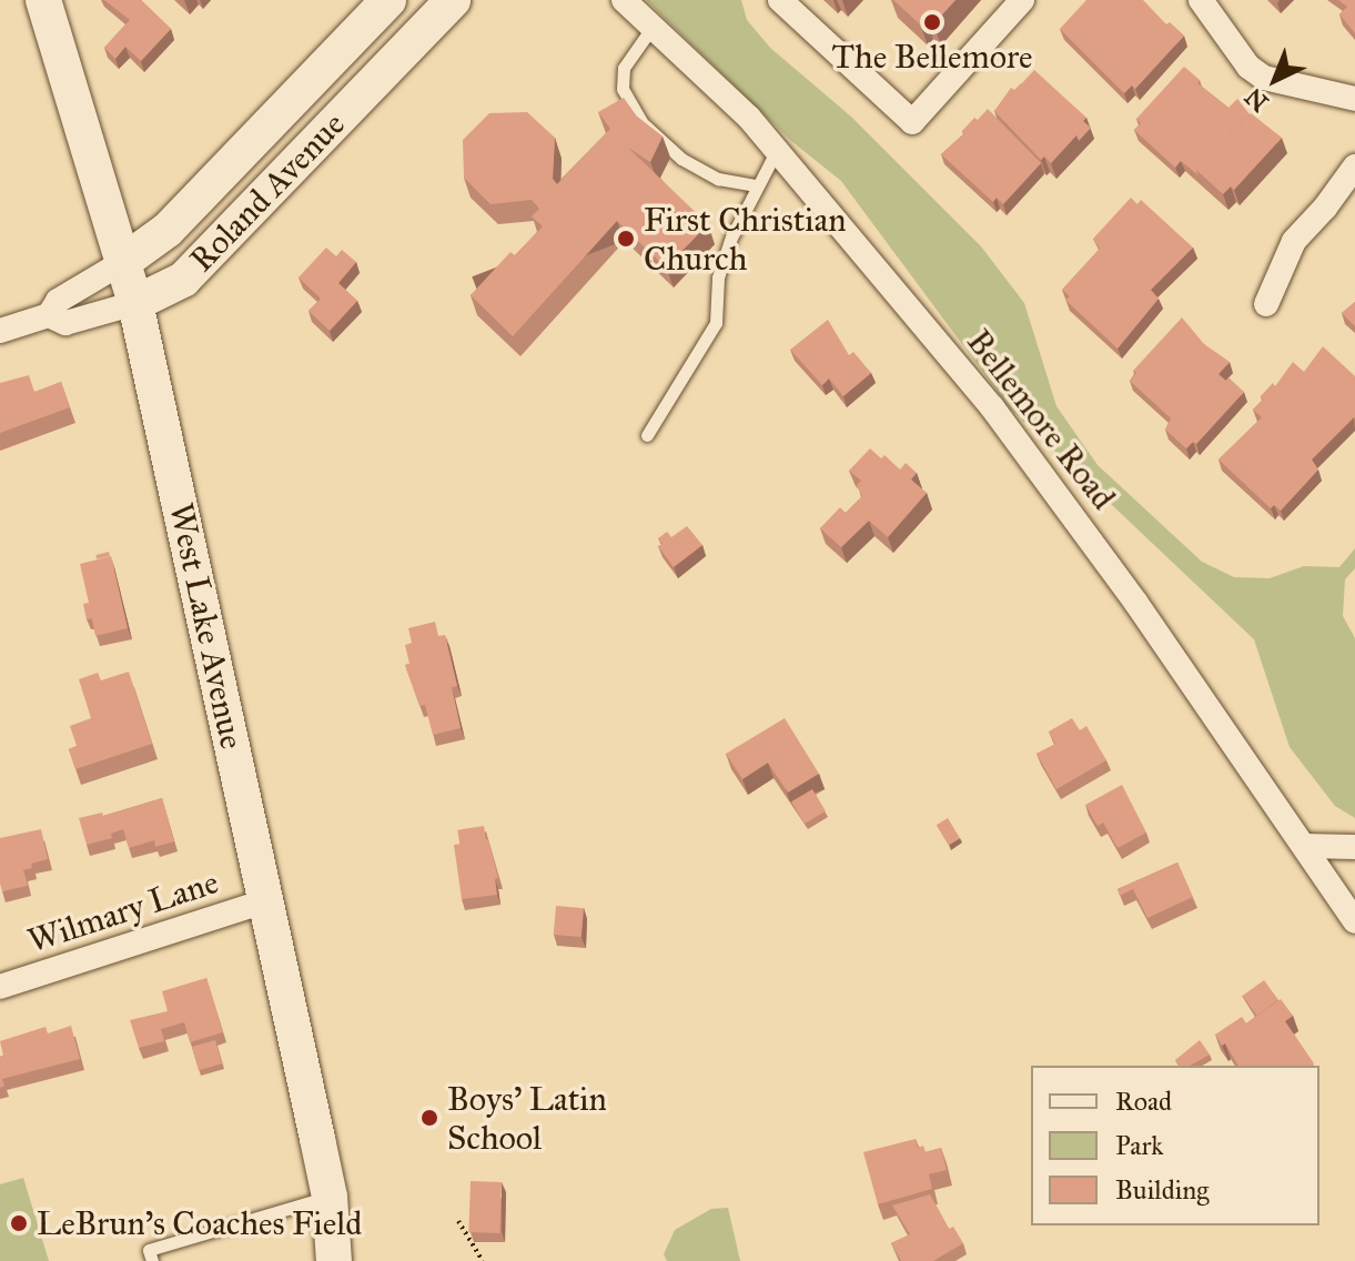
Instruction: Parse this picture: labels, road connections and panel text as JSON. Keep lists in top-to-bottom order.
{
  "streets": {
    "street": [
      "Roland Avenue",
      "Bellemore Road",
      "West Lake Avenue",
      "Wilmary Lane"
    ]
  },
  "crossings": [
    ["Roland Avenue", "West Lake Avenue"],
    ["West Lake Avenue", "Wilmary Lane"]
  ],
  "places": [
    "The Bellemore",
    "First Christian Church",
    "Boys’ Latin School",
    "LeBrun’s Coaches Field"
  ],
  "legend": ["Road", "Park", "Building"],
  "north": "bottom left"
}
